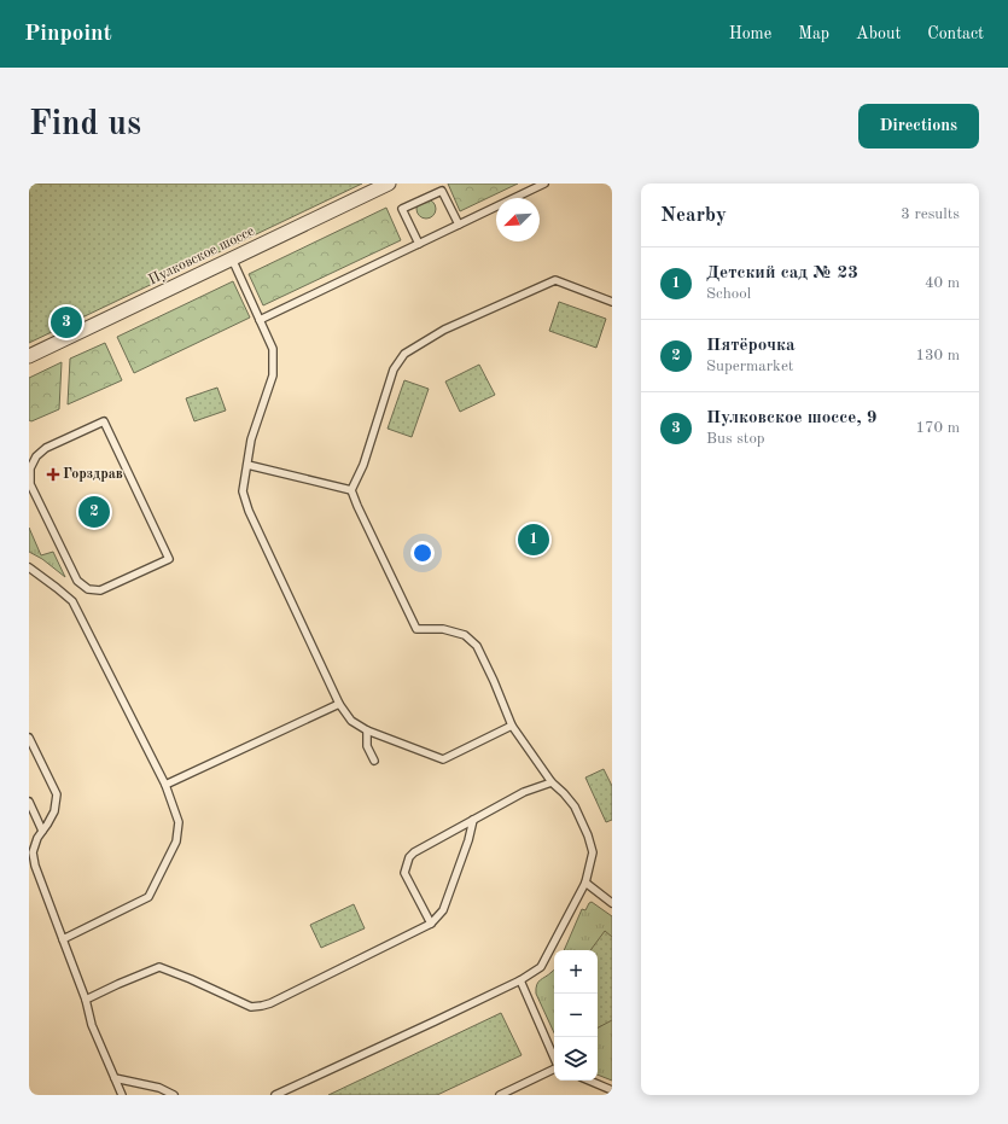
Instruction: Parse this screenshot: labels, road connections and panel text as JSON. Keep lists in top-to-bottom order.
{
  "streets": {
    "street": ["Пулковское шоссе"]
  },
  "places": {
    "health": ["Горздрав"]
  },
  "north": "bottom left",
  "page": {
    "header": "Pinpoint",
    "nav": [
      "Home",
      "Map",
      "About",
      "Contact"
    ],
    "buttons": "Directions",
    "title": "Find us",
    "heading": ["Nearby", "3 results"],
    "list": [
      {
        "mark": "1",
        "name": "Детский сад № 23",
        "note": "School",
        "value": "40 m"
      },
      {
        "mark": "2",
        "name": "Пятёрочка",
        "note": "Supermarket",
        "value": "130 m"
      },
      {
        "mark": "3",
        "name": "Пулковское шоссе, 9",
        "note": "Bus stop",
        "value": "170 m"
      }
    ],
    "pins": ["3", "2", "1"],
    "map_buttons": ["+", "−"]
  }
}
